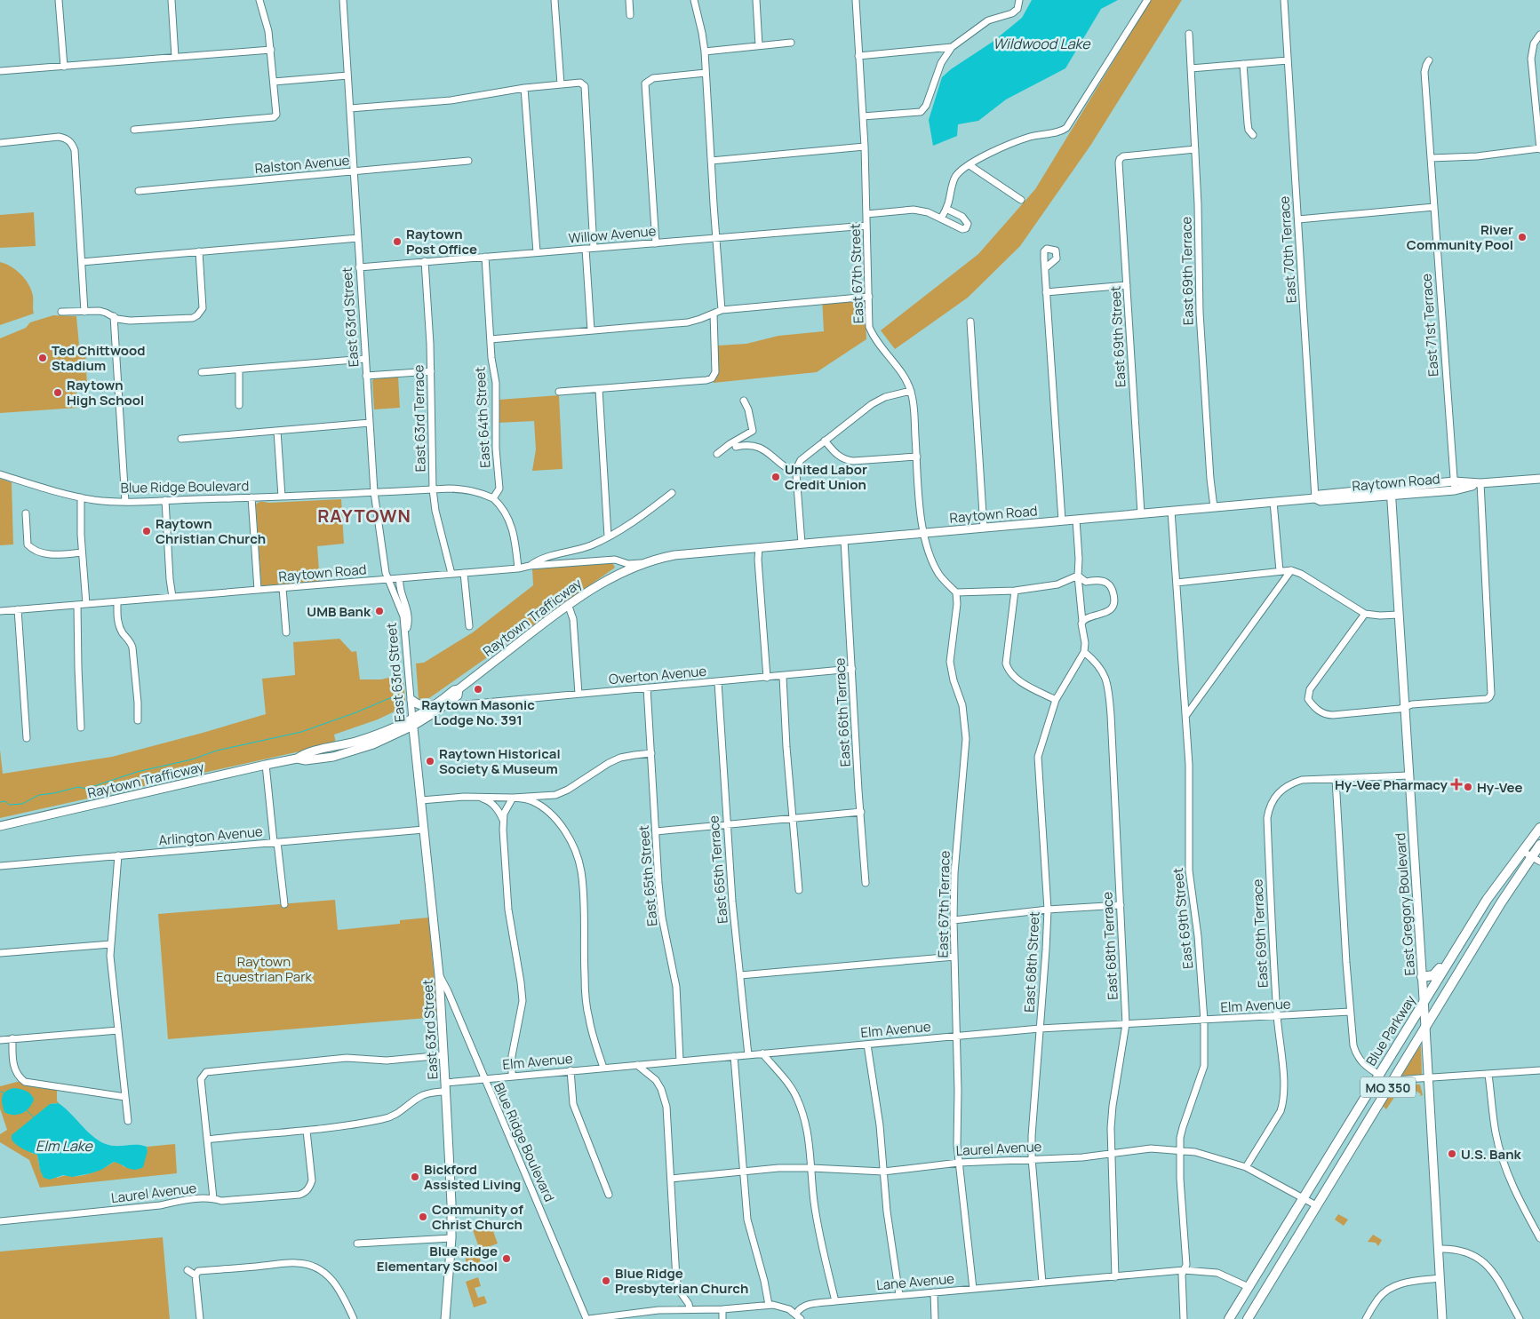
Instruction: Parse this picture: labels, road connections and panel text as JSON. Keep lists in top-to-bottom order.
{
  "streets": {
    "highway": ["Blue Parkway", "MO 350"],
    "main road": [
      "East 63rd Street",
      "Raytown Road",
      "Raytown Trafficway",
      "East Gregory Boulevard"
    ],
    "street": [
      "Ralston Avenue",
      "Willow Avenue",
      "East 70th Terrace",
      "East 69th Terrace",
      "East 67th Street",
      "East 71st Terrace",
      "East 69th Street",
      "East 64th Street",
      "East 63rd Terrace",
      "Blue Ridge Boulevard",
      "Overton Avenue",
      "East 66th Terrace",
      "Arlington Avenue",
      "East 65th Terrace",
      "East 65th Street",
      "East 67th Terrace",
      "East 68th Terrace",
      "East 68th Street",
      "Elm Avenue",
      "Laurel Avenue",
      "Lane Avenue"
    ]
  },
  "crossings": [
    ["Ralston Avenue", "East 63rd Street"],
    ["Willow Avenue", "East 67th Street"],
    ["Willow Avenue", "East 63rd Street"],
    ["Willow Avenue", "East 64th Street"],
    ["Willow Avenue", "East 63rd Terrace"],
    ["East 70th Terrace", "Raytown Road"],
    ["East 69th Terrace", "East 69th Street"],
    ["East 69th Terrace", "Raytown Road"],
    ["East 69th Terrace", "Elm Avenue"],
    ["East 69th Terrace", "Laurel Avenue"],
    ["East 67th Street", "Raytown Road"],
    ["East 63rd Street", "Raytown Road"],
    ["East 63rd Street", "Blue Ridge Boulevard"],
    ["East 63rd Street", "Raytown Trafficway"],
    ["East 63rd Street", "Arlington Avenue"],
    ["East 63rd Street", "Elm Avenue"],
    ["East 71st Terrace", "Raytown Road"],
    ["East 69th Street", "Raytown Road"],
    ["East 69th Street", "Elm Avenue"],
    ["East 69th Street", "Laurel Avenue"],
    ["East 69th Street", "Lane Avenue"],
    ["East 64th Street", "Blue Ridge Boulevard"],
    ["East 63rd Terrace", "Raytown Road"],
    ["East 63rd Terrace", "Blue Ridge Boulevard"],
    ["Raytown Road", "Raytown Trafficway"],
    ["Raytown Road", "East 66th Terrace"],
    ["Raytown Road", "East Gregory Boulevard"],
    ["Blue Ridge Boulevard", "Elm Avenue"],
    ["Raytown Trafficway", "Overton Avenue"],
    ["Overton Avenue", "East 66th Terrace"],
    ["Overton Avenue", "East 65th Terrace"],
    ["Overton Avenue", "East 65th Street"],
    ["East 65th Terrace", "Elm Avenue"],
    ["East 65th Street", "Elm Avenue"],
    ["East 67th Terrace", "Elm Avenue"],
    ["East 67th Terrace", "Laurel Avenue"],
    ["East 67th Terrace", "Lane Avenue"],
    ["East Gregory Boulevard", "Blue Parkway"],
    ["East 68th Terrace", "East 68th Street"],
    ["East 68th Terrace", "Elm Avenue"],
    ["East 68th Terrace", "Laurel Avenue"],
    ["East 68th Terrace", "Lane Avenue"],
    ["East 68th Street", "Elm Avenue"],
    ["East 68th Street", "Laurel Avenue"],
    ["East 68th Street", "Lane Avenue"],
    ["Blue Parkway", "Laurel Avenue"],
    ["Blue Parkway", "Lane Avenue"]
  ],
  "districts": ["RAYTOWN"],
  "water": ["Wildwood Lake", "Elm Lake"],
  "parks": ["Raytown Equestrian Park"],
  "places": {
    "other": [
      "River Community Pool",
      "Raytown Post Office",
      "Ted Chittwood Stadium",
      "Raytown High School",
      "United Labor Credit Union",
      "Raytown Christian Church",
      "UMB Bank",
      "Raytown Masonic Lodge No. 391",
      "Raytown Historical Society & Museum",
      "Hy-Vee",
      "U.S. Bank",
      "Bickford Assisted Living",
      "Community of Christ Church",
      "Blue Ridge Elementary School",
      "Blue Ridge Presbyterian Church"
    ],
    "health": ["Hy-Vee Pharmacy"]
  }
}
